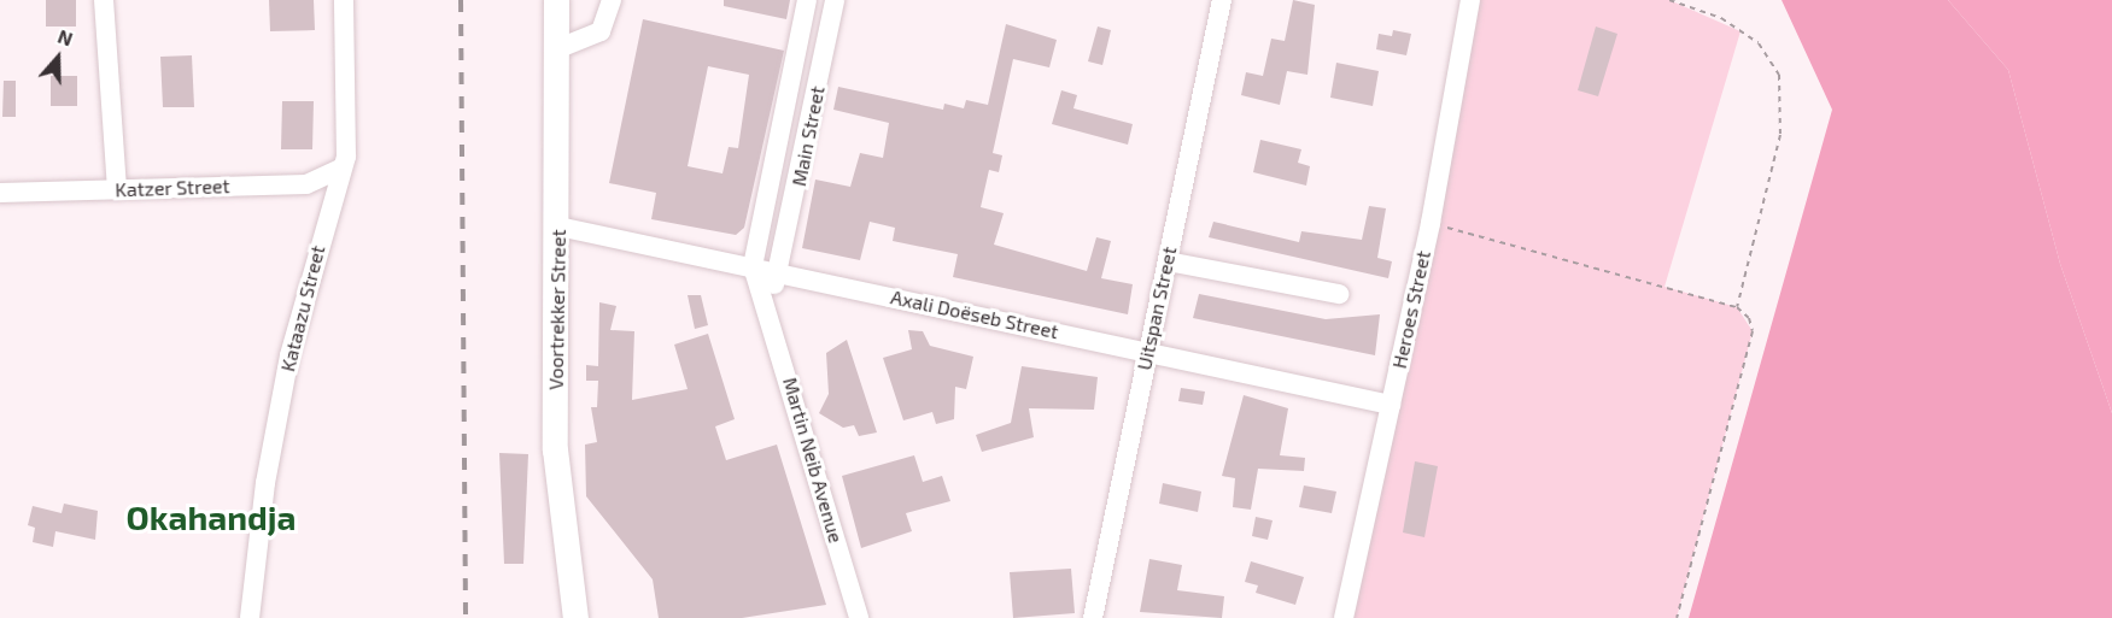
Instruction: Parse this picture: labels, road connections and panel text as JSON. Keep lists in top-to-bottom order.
{
  "streets": {
    "main road": ["Voortrekker Street"],
    "street": [
      "Main Street",
      "Katzer Street",
      "Kataazu Street",
      "Uitspan Street",
      "Heroes Street",
      "Axali Doëseb Street",
      "Martin Neib Avenue"
    ]
  },
  "crossings": [
    ["Main Street", "Axali Doëseb Street"],
    ["Main Street", "Martin Neib Avenue"],
    ["Katzer Street", "Kataazu Street"],
    ["Uitspan Street", "Axali Doëseb Street"],
    ["Voortrekker Street", "Axali Doëseb Street"],
    ["Heroes Street", "Axali Doëseb Street"],
    ["Axali Doëseb Street", "Martin Neib Avenue"]
  ],
  "districts": ["Okahandja"],
  "north": "top"
}
